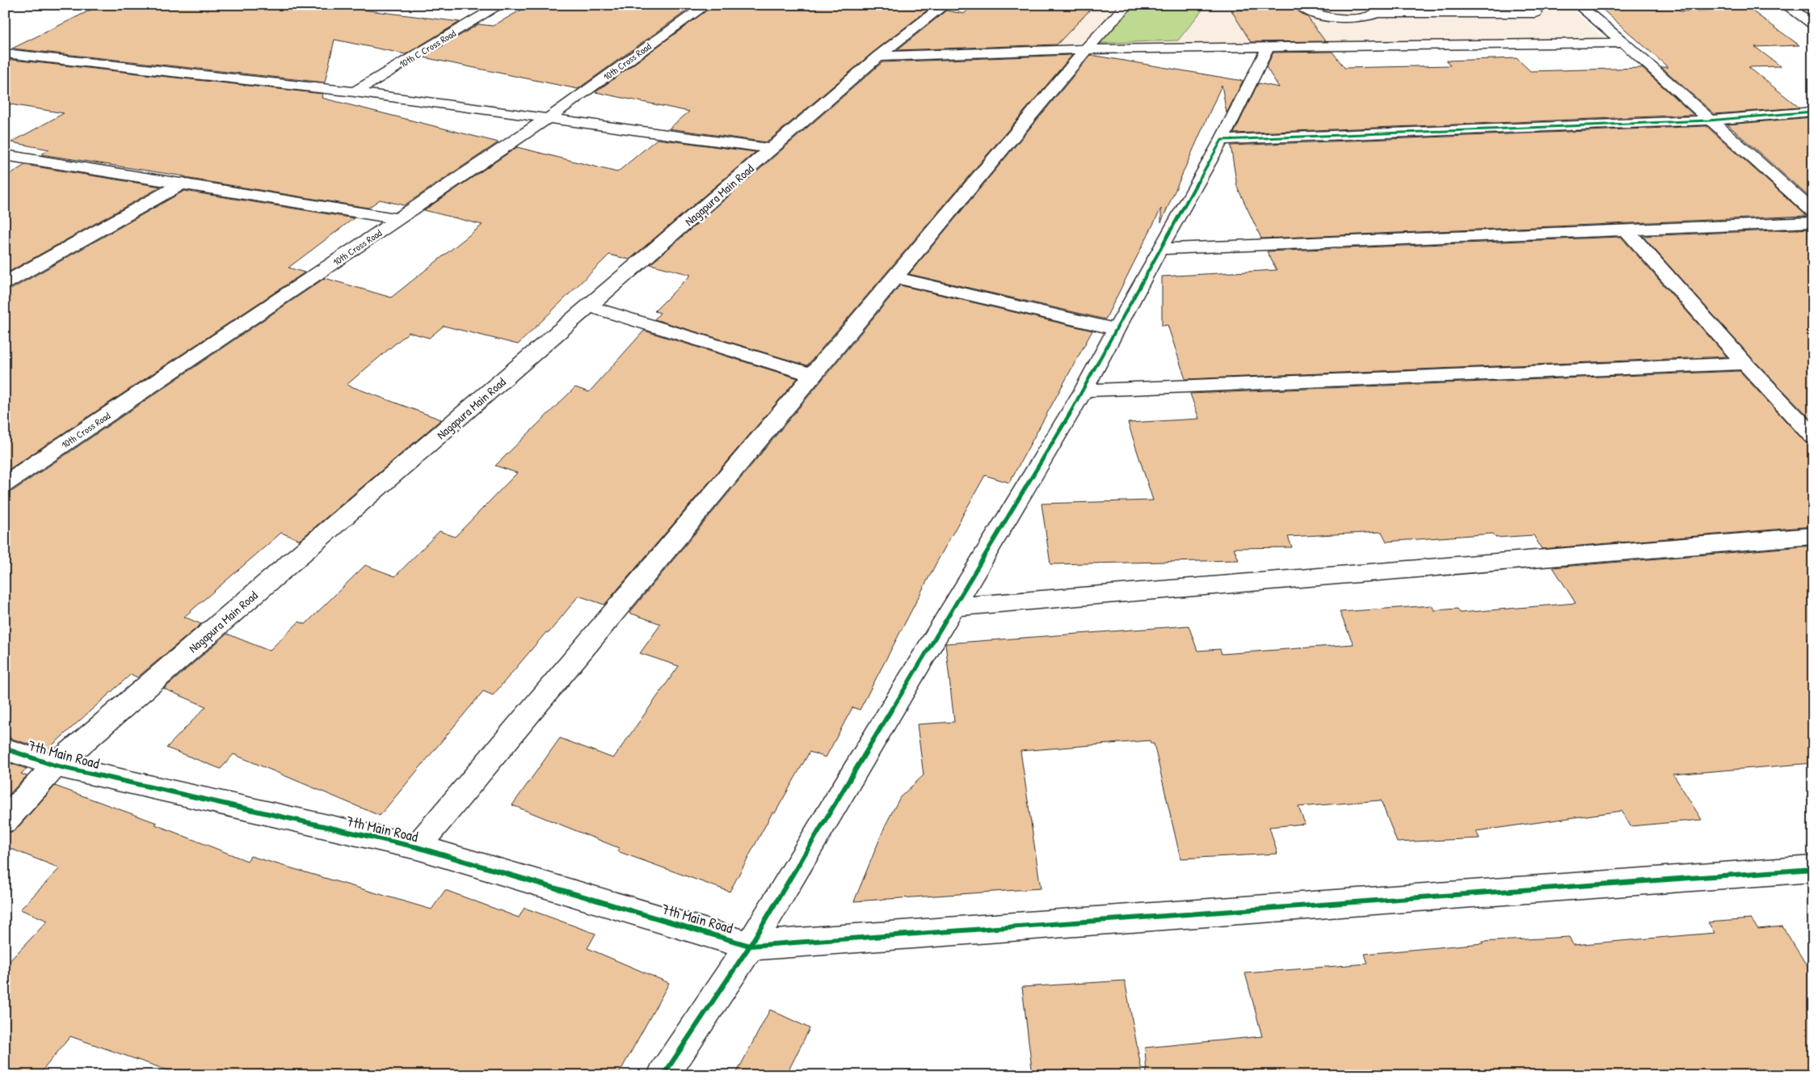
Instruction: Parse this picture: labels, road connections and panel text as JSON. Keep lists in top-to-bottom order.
{
  "streets": {
    "street": [
      "10th C Cross Road",
      "10th Cross Road",
      "Nagapura Main Road",
      "7th Main Road"
    ]
  },
  "crossings": [
    ["Nagapura Main Road", "7th Main Road"]
  ]
}
